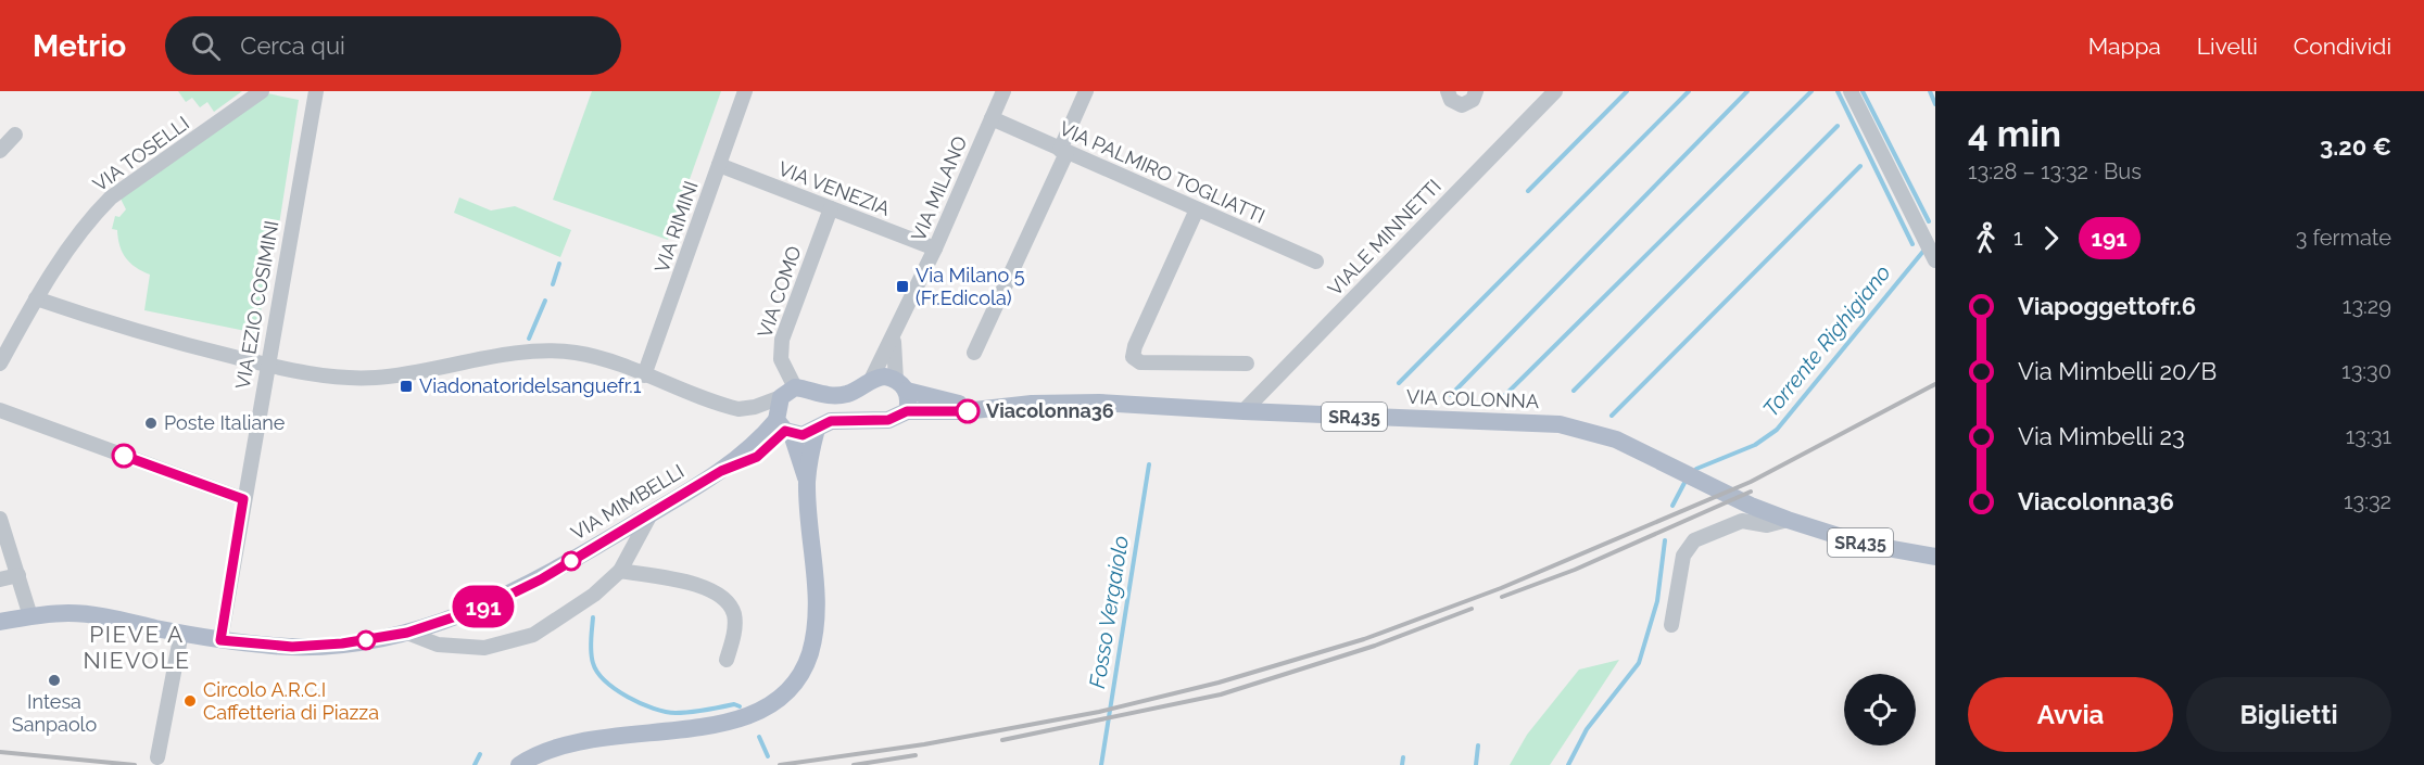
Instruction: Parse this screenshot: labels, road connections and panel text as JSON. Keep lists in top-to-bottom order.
{
  "streets": {
    "main road": ["VIA COLONNA", "SR435", "VIA MIMBELLI"],
    "street": [
      "VIA TOSELLI",
      "VIA PALMIRO TOGLIATTI",
      "VIA VENEZIA",
      "VIA MILANO",
      "VIA RIMINI",
      "VIALE MINNETTI",
      "VIA COMO",
      "VIA EZIO COSIMINI"
    ]
  },
  "crossings": [
    ["VIA PALMIRO TOGLIATTI", "VIA MILANO"],
    ["VIA VENEZIA", "VIA MILANO"],
    ["VIA VENEZIA", "VIA RIMINI"],
    ["VIA VENEZIA", "VIA COMO"],
    ["VIA MILANO", "SR435"],
    ["VIALE MINNETTI", "VIA COLONNA"],
    ["VIA COMO", "SR435"],
    ["VIA EZIO COSIMINI", "VIA MIMBELLI"],
    ["VIA COLONNA", "SR435"],
    ["SR435", "VIA MIMBELLI"]
  ],
  "districts": ["PIEVE A NIEVOLE"],
  "water": ["Torrente Righigiano", "Fosso Vergaiolo"],
  "places": {
    "transit": ["Via Milano 5 (Fr.Edicola)", "Viadonatoridelsanguefr.1"],
    "other": [
      "Viacolonna36",
      "Poste Italiane",
      "Intesa Sanpaolo",
      "Circolo A.R.C.I Caffetteria di Piazza"
    ]
  },
  "lines": ["bus line 191"],
  "page": {
    "header": "Metrio",
    "search": "Cerca qui",
    "nav": ["Mappa", "Livelli", "Condividi"],
    "on_map": "191",
    "heading": ["4 min", "13:28 – 13:32 · Bus", "3.20 €"],
    "legs": ["1", "191", "3 fermate"],
    "list": [
      {
        "name": "Viapoggettofr.6",
        "value": "13:29"
      },
      {
        "name": "Via Mimbelli 20/B",
        "value": "13:30"
      },
      {
        "name": "Via Mimbelli 23",
        "value": "13:31"
      },
      {
        "name": "Viacolonna36",
        "value": "13:32"
      }
    ],
    "buttons": ["Avvia", "Biglietti"]
  }
}
